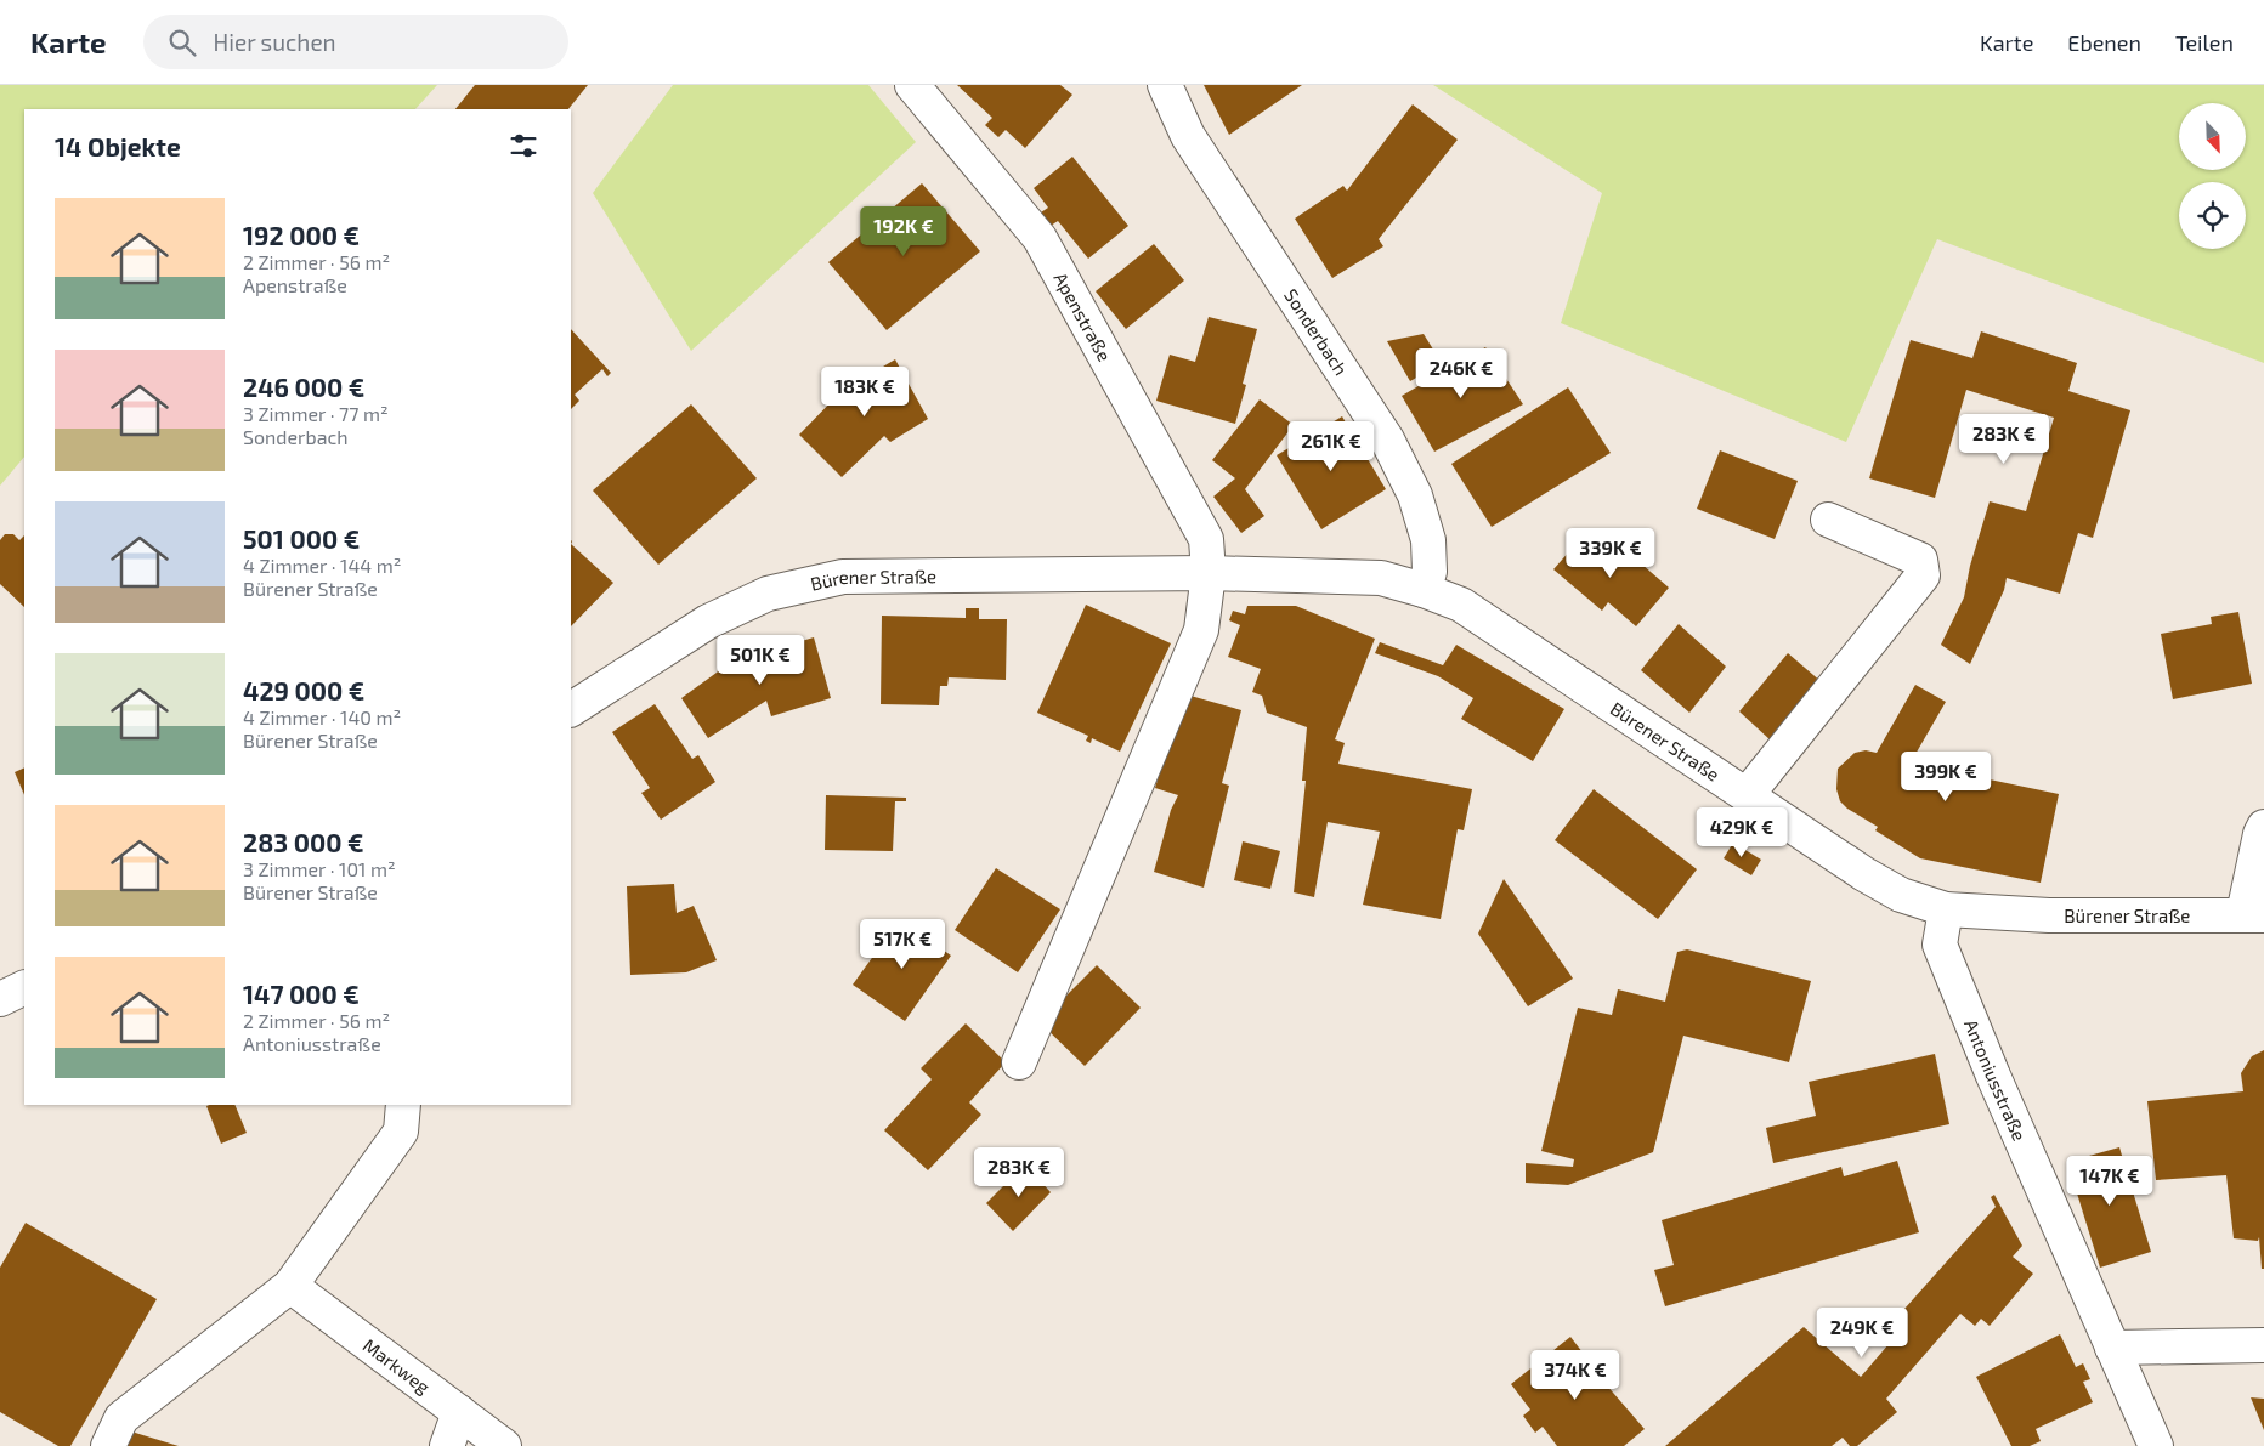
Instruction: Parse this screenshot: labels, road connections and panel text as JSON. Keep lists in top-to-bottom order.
{
  "streets": {
    "street": [
      "Apenstraße",
      "Sonderbach",
      "Bürener Straße",
      "Antoniusstraße",
      "Markweg"
    ]
  },
  "crossings": [
    ["Apenstraße", "Bürener Straße"],
    ["Sonderbach", "Bürener Straße"],
    ["Bürener Straße", "Antoniusstraße"]
  ],
  "north": "bottom right",
  "page": {
    "header": "Karte",
    "search": "Hier suchen",
    "nav": ["Karte", "Ebenen", "Teilen"],
    "heading": "14 Objekte",
    "list": [
      {
        "name": "192 000 €",
        "note": "2 Zimmer · 56 m² · Apenstraße"
      },
      {
        "name": "246 000 €",
        "note": "3 Zimmer · 77 m² · Sonderbach"
      },
      {
        "name": "501 000 €",
        "note": "4 Zimmer · 144 m² · Bürener Straße"
      },
      {
        "name": "429 000 €",
        "note": "4 Zimmer · 140 m² · Bürener Straße"
      },
      {
        "name": "283 000 €",
        "note": "3 Zimmer · 101 m² · Bürener Straße"
      },
      {
        "name": "147 000 €",
        "note": "2 Zimmer · 56 m² · Antoniusstraße"
      }
    ],
    "price": [
      "192K €",
      "246K €",
      "183K €",
      "283K €",
      "261K €",
      "339K €",
      "501K €",
      "399K €",
      "429K €",
      "517K €",
      "283K €",
      "147K €",
      "249K €",
      "374K €"
    ]
  }
}
